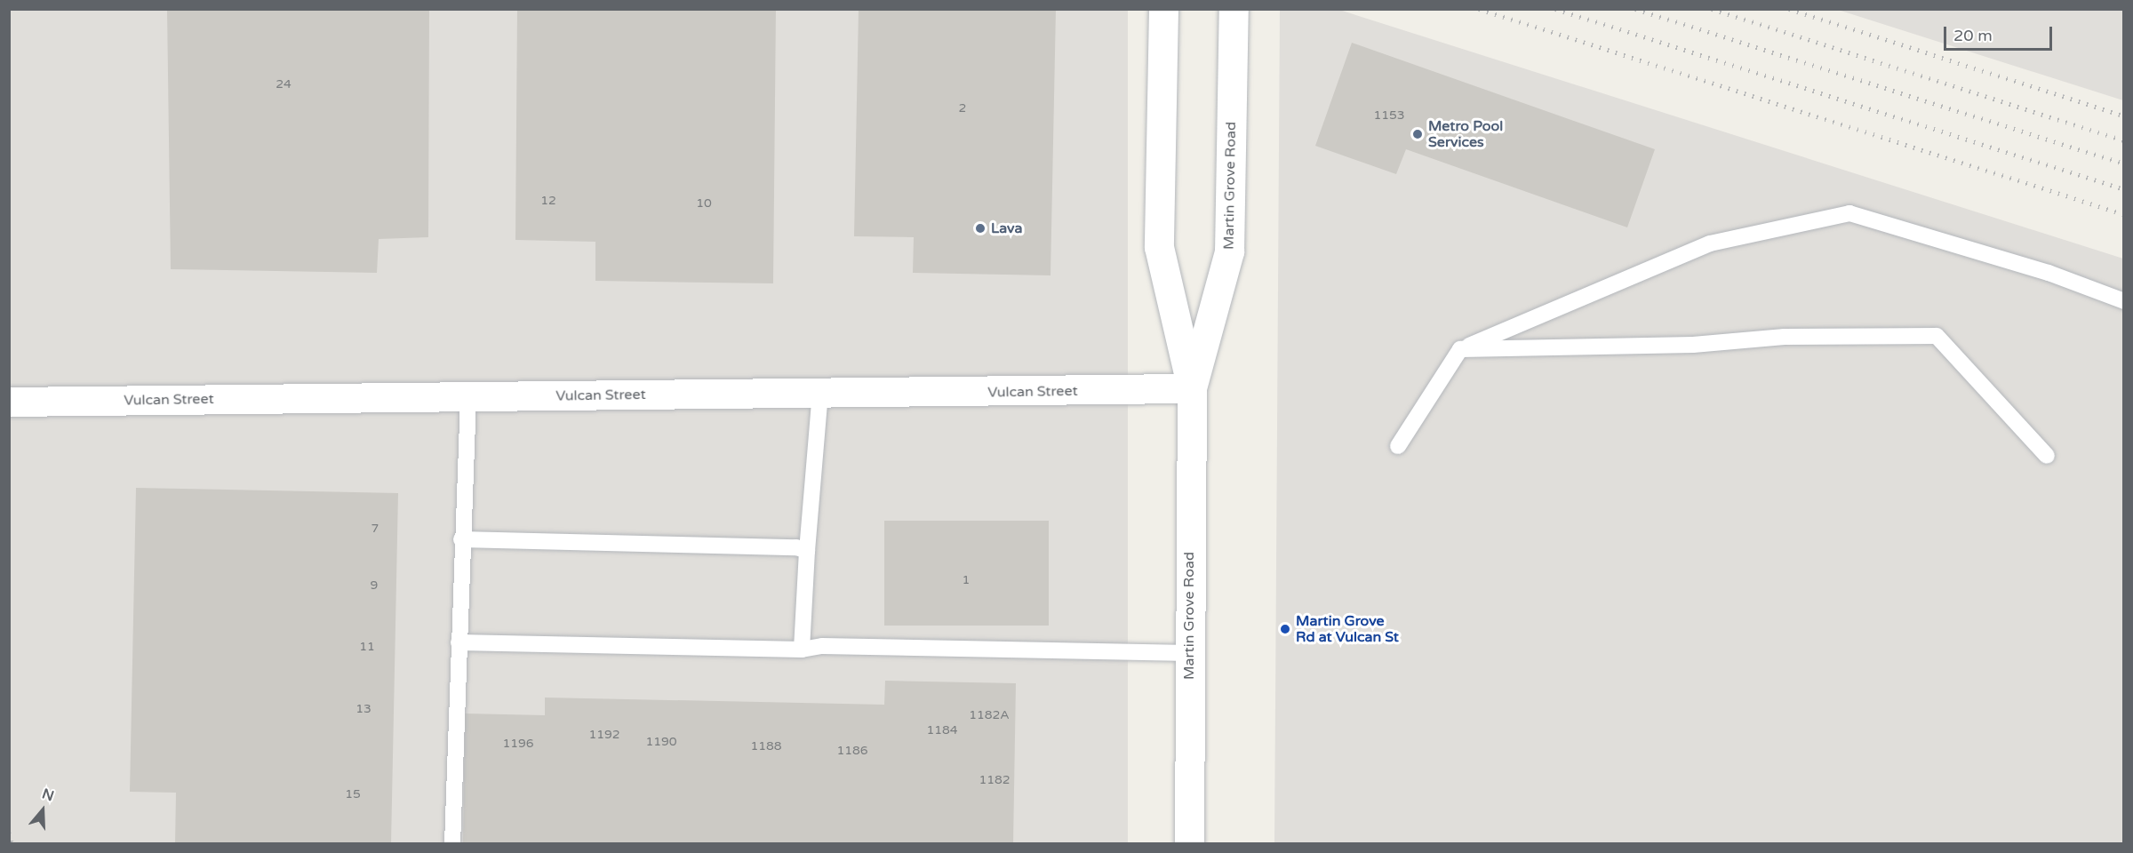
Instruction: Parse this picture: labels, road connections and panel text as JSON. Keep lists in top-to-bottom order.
{
  "streets": {
    "main road": ["Martin Grove Road", "Vulcan Street"]
  },
  "crossings": [
    ["Martin Grove Road", "Vulcan Street"]
  ],
  "places": ["Metro Pool Services", "Lava", "Martin Grove Rd at Vulcan St"],
  "house_numbers": [
    "24",
    "2",
    "1153",
    "12",
    "10",
    "7",
    "1",
    "9",
    "11",
    "13",
    "1182A",
    "1184",
    "1192",
    "1190",
    "1196",
    "1188",
    "1186",
    "1182",
    "15"
  ],
  "scale_bar": "20 m",
  "north": "top"
}
